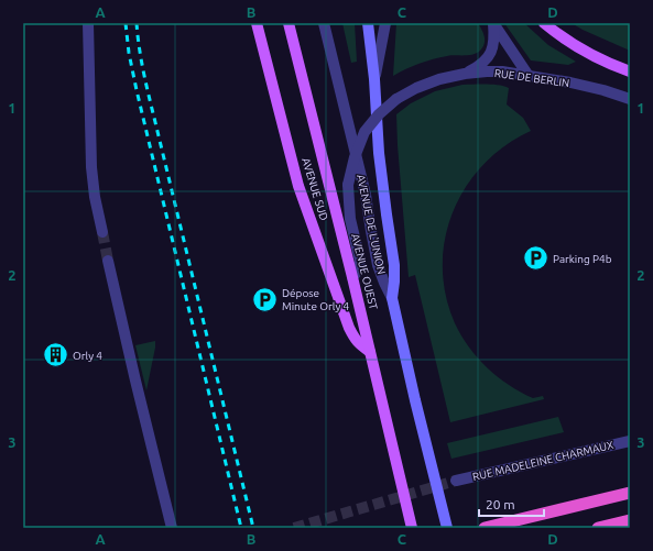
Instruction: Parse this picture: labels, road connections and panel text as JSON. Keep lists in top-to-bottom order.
{
  "streets": {
    "main road": ["AVENUE SUD", "AVENUE DE L'UNION", "AVENUE OUEST"],
    "street": ["RUE DE BERLIN", "RUE MADELEINE CHARMAUX"]
  },
  "crossings": [
    ["RUE DE BERLIN", "AVENUE OUEST"],
    ["AVENUE SUD", "AVENUE OUEST"]
  ],
  "places": {
    "parking": ["Parking P4b", "Dépose Minute Orly 4"],
    "building": ["Orly 4"]
  },
  "scale_bar": "20 m",
  "grid": {
    "columns": [
      "A",
      "B",
      "C",
      "D"
    ],
    "rows": ["1", "2", "3"]
  }
}
